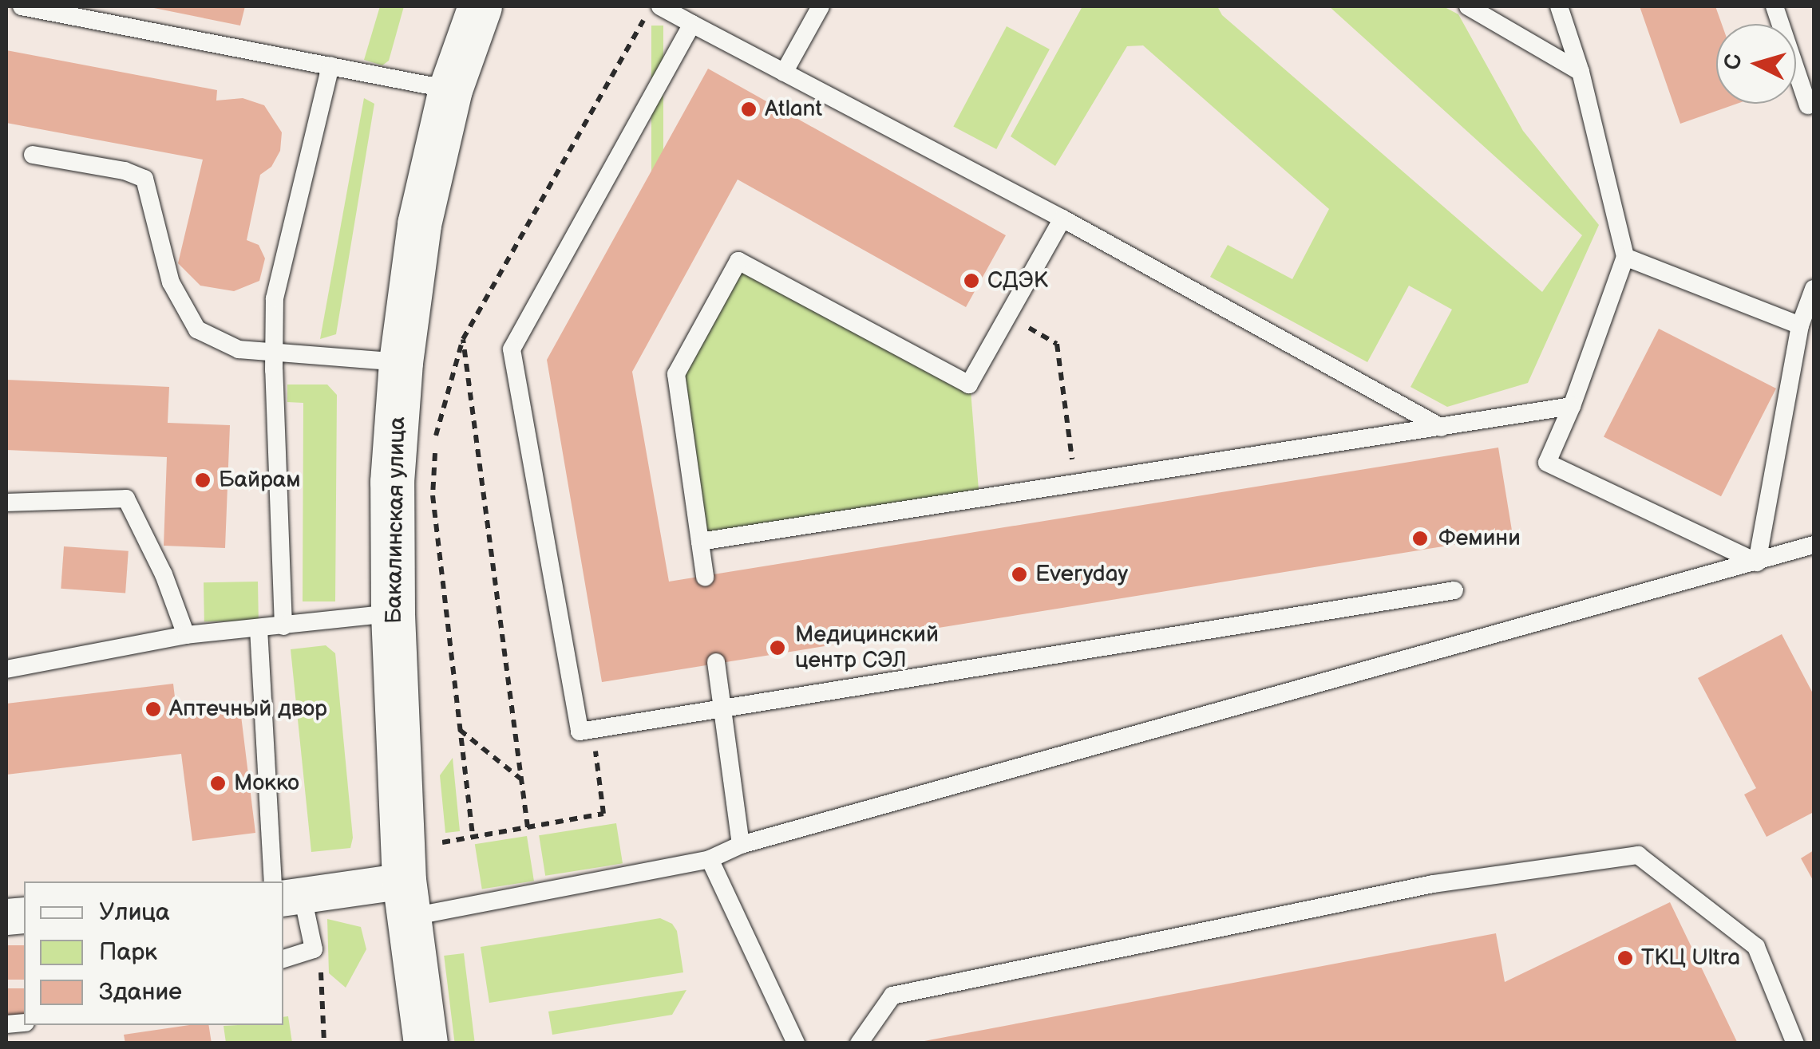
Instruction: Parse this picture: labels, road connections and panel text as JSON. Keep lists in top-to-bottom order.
{
  "streets": {
    "main road": ["Бакалинская улица"]
  },
  "places": [
    "Atlant",
    "СДЭК",
    "Байрам",
    "Фемини",
    "Everyday",
    "Медицинский центр СЭЛ",
    "Аптечный двор",
    "Мокко",
    "ТКЦ Ultra"
  ],
  "legend": ["Улица", "Парк", "Здание"],
  "north": "left"
}
